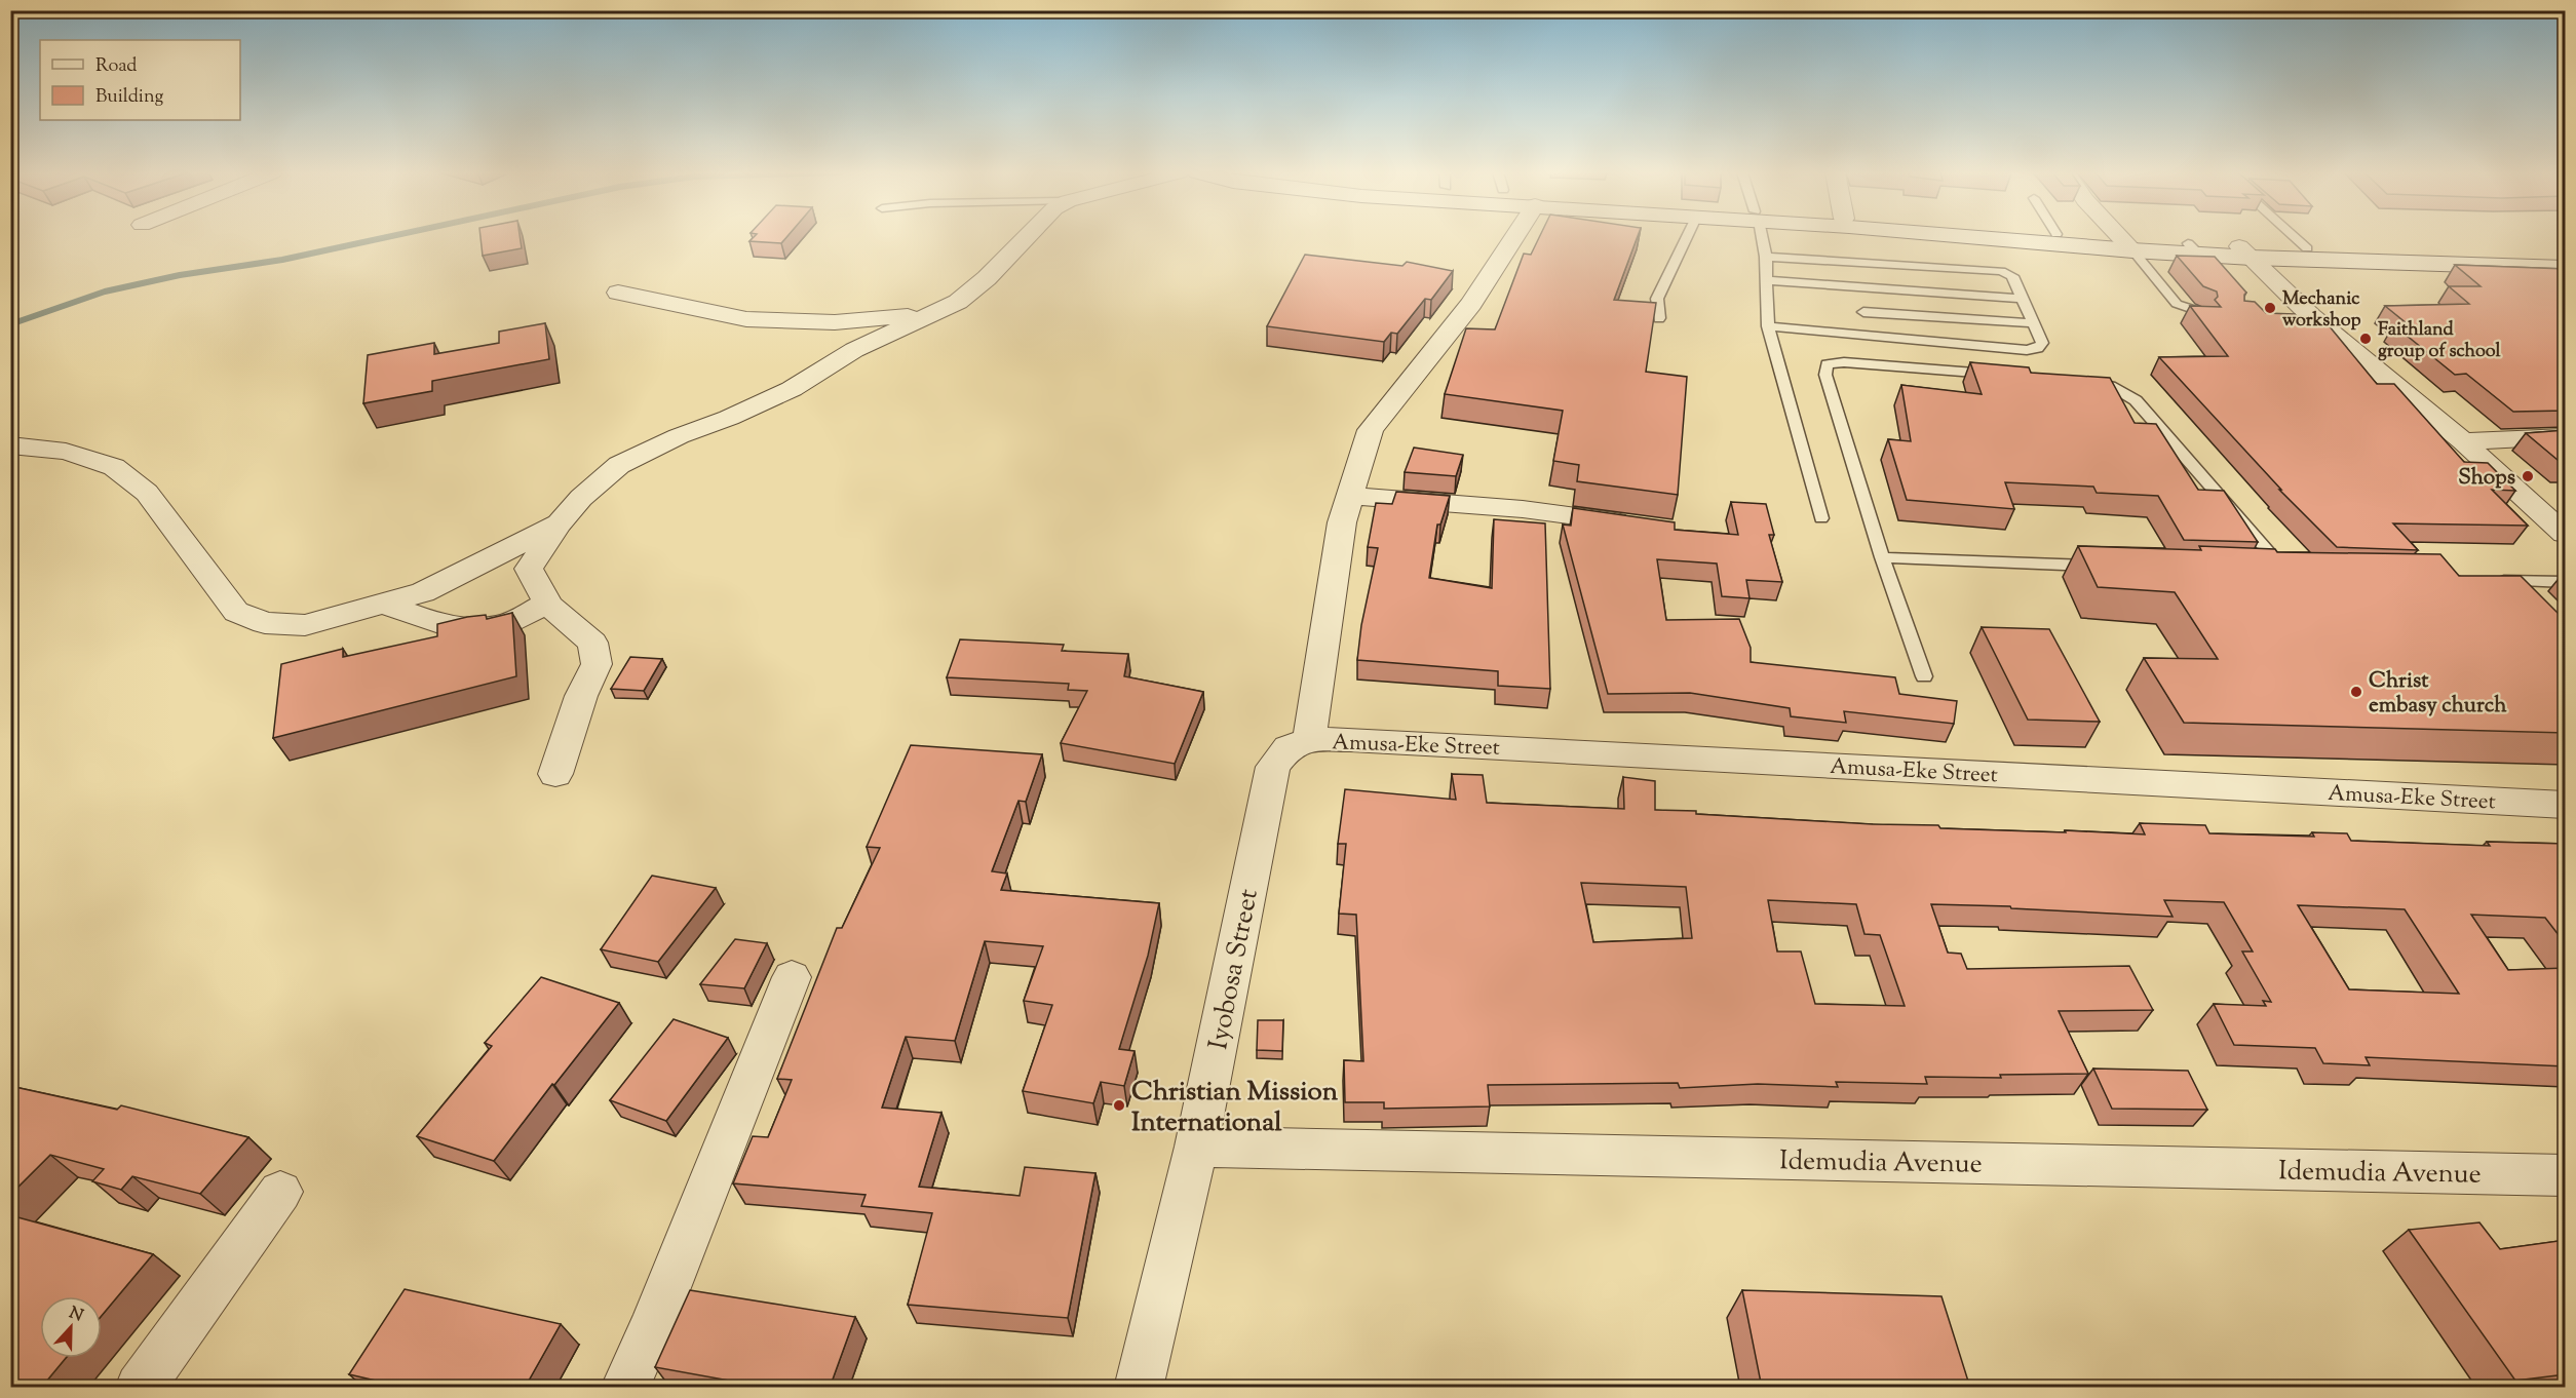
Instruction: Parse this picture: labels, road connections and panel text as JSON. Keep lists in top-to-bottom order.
{
  "streets": {
    "street": ["Amusa-Eke Street", "Iyobosa Street", "Idemudia Avenue"]
  },
  "crossings": [
    ["Amusa-Eke Street", "Iyobosa Street"],
    ["Iyobosa Street", "Idemudia Avenue"]
  ],
  "places": [
    "Mechanic workshop",
    "Faithland group of school",
    "Shops",
    "Christ embasy church",
    "Christian Mission International"
  ],
  "legend": ["Road", "Building"],
  "north": "top"
}
